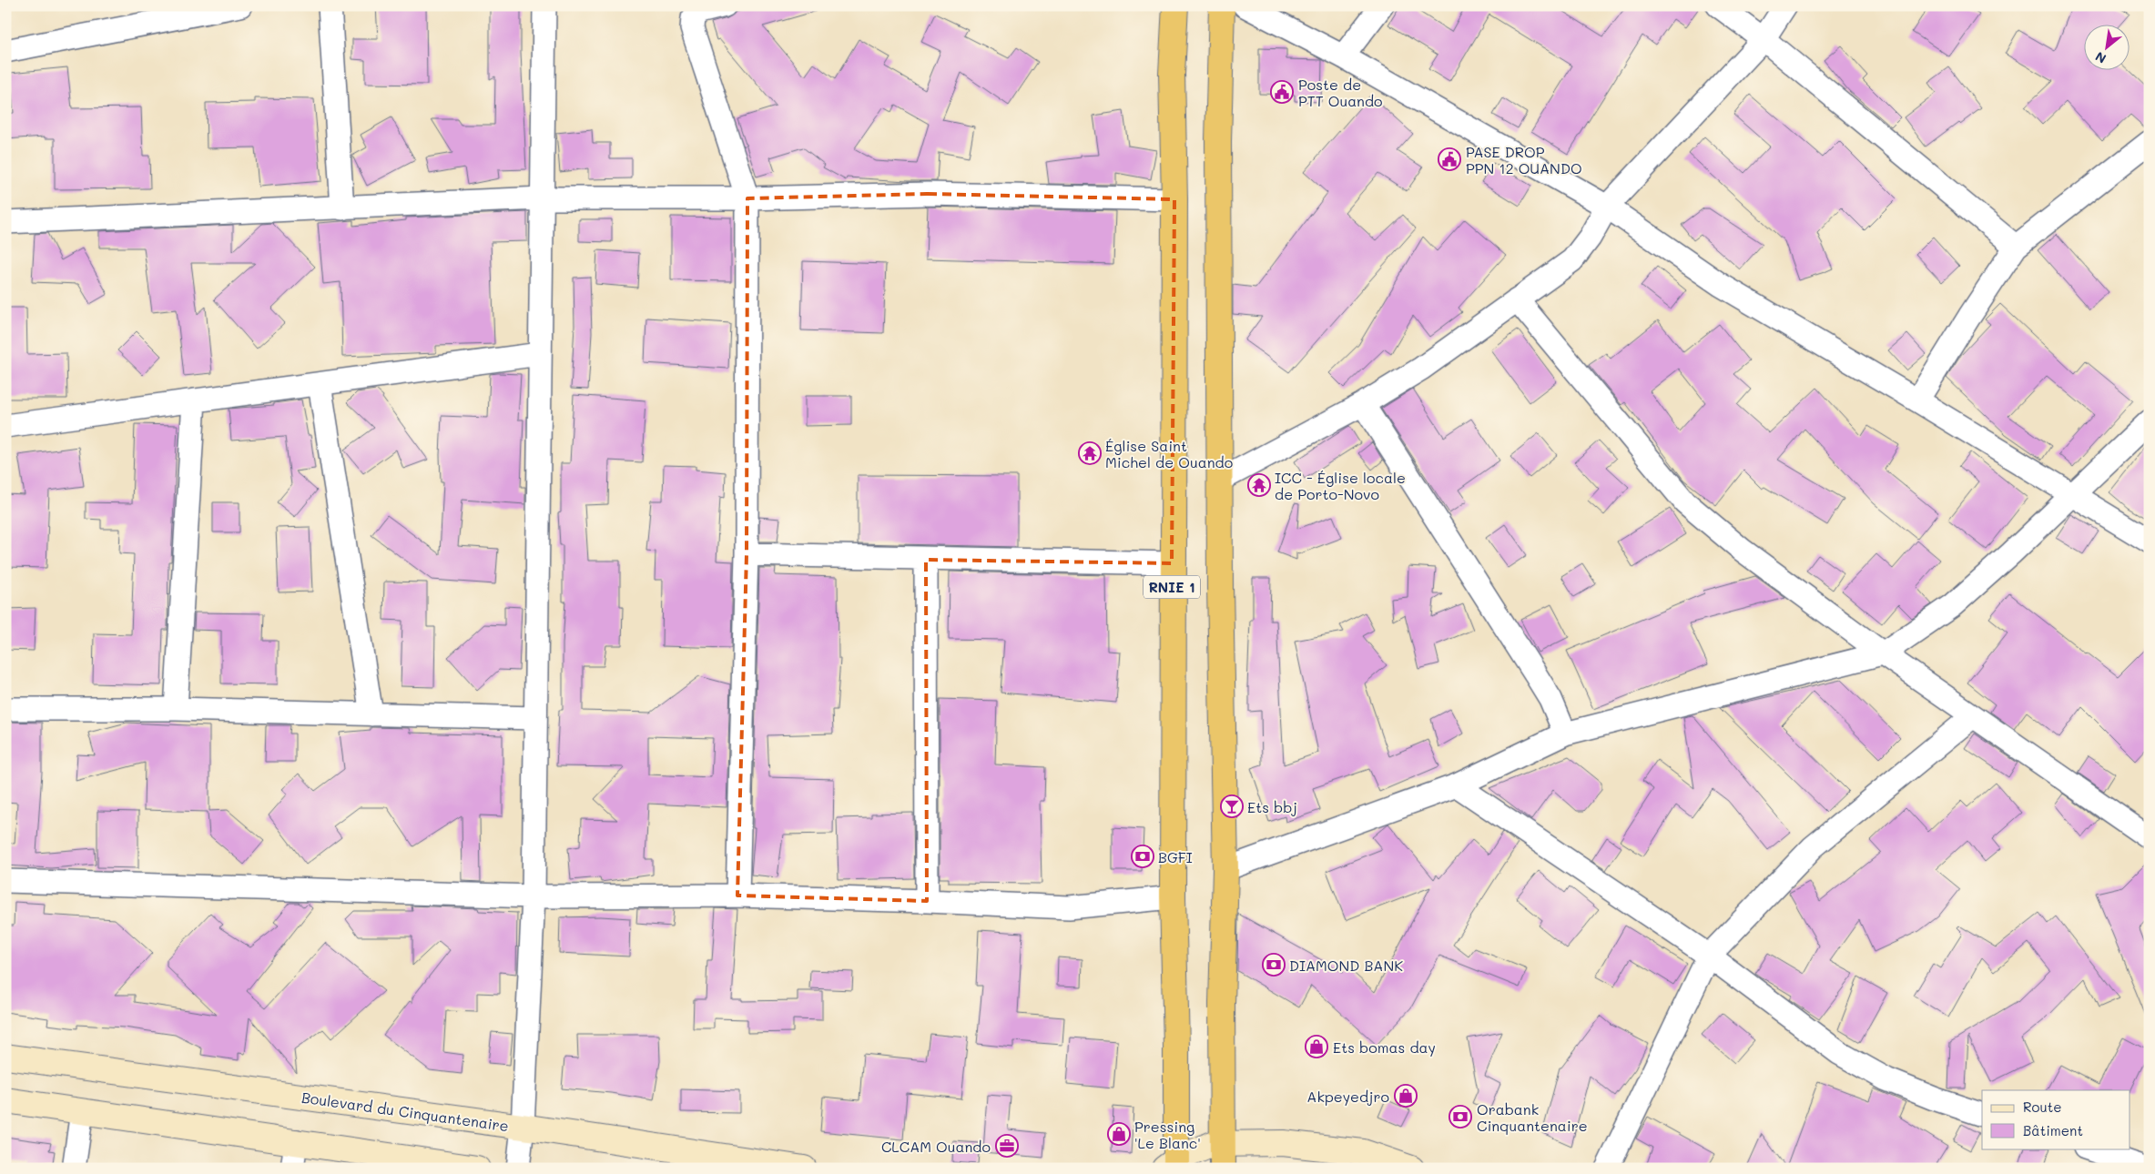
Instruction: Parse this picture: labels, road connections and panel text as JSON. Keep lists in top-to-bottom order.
{
  "streets": {
    "highway": ["RNIE 1"],
    "main road": ["Boulevard du Cinquantenaire"]
  },
  "places": {
    "public building": ["Poste de PTT Ouando", "PASE DROP PPN 12 OUANDO"],
    "temple": ["Église Saint Michel de Ouando", "ICC - Église locale de Porto-Novo"],
    "bar": ["Ets bbj"],
    "bank": ["BGFI", "DIAMOND BANK", "Orabank Cinquantenaire"],
    "shop": ["Ets bomas day", "Akpeyedjro", "Pressing 'Le Blanc'"],
    "office": ["CLCAM Ouando"]
  },
  "legend": ["Route", "Bâtiment"],
  "north": "bottom left"
}
